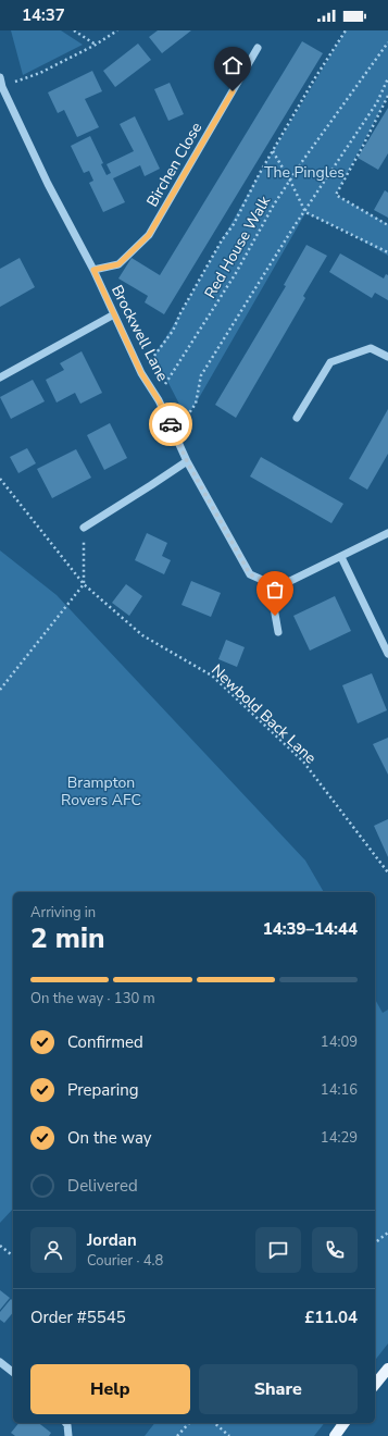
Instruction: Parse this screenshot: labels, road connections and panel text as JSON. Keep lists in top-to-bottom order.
{
  "streets": {
    "street": ["Birchen Close", "Brockwell Lane"],
    "path": ["Red House Walk", "Newbold Back Lane"]
  },
  "crossings": [
    ["Birchen Close", "Brockwell Lane"]
  ],
  "parks": ["The Pingles", "Brampton Rovers AFC"],
  "page": {
    "status": "14:37",
    "heading": ["2 min", "Arriving in", "14:39–14:44"],
    "panel": [
      "Jordan",
      "Courier · 4.8",
      "Order #5545",
      "£11.04"
    ],
    "bar": "On the way · 130 m",
    "list": [
      ["Confirmed", "14:09"],
      ["Preparing", "14:16"],
      ["On the way", "14:29"],
      "Delivered"
    ],
    "buttons": ["Help", "Share"]
  }
}
